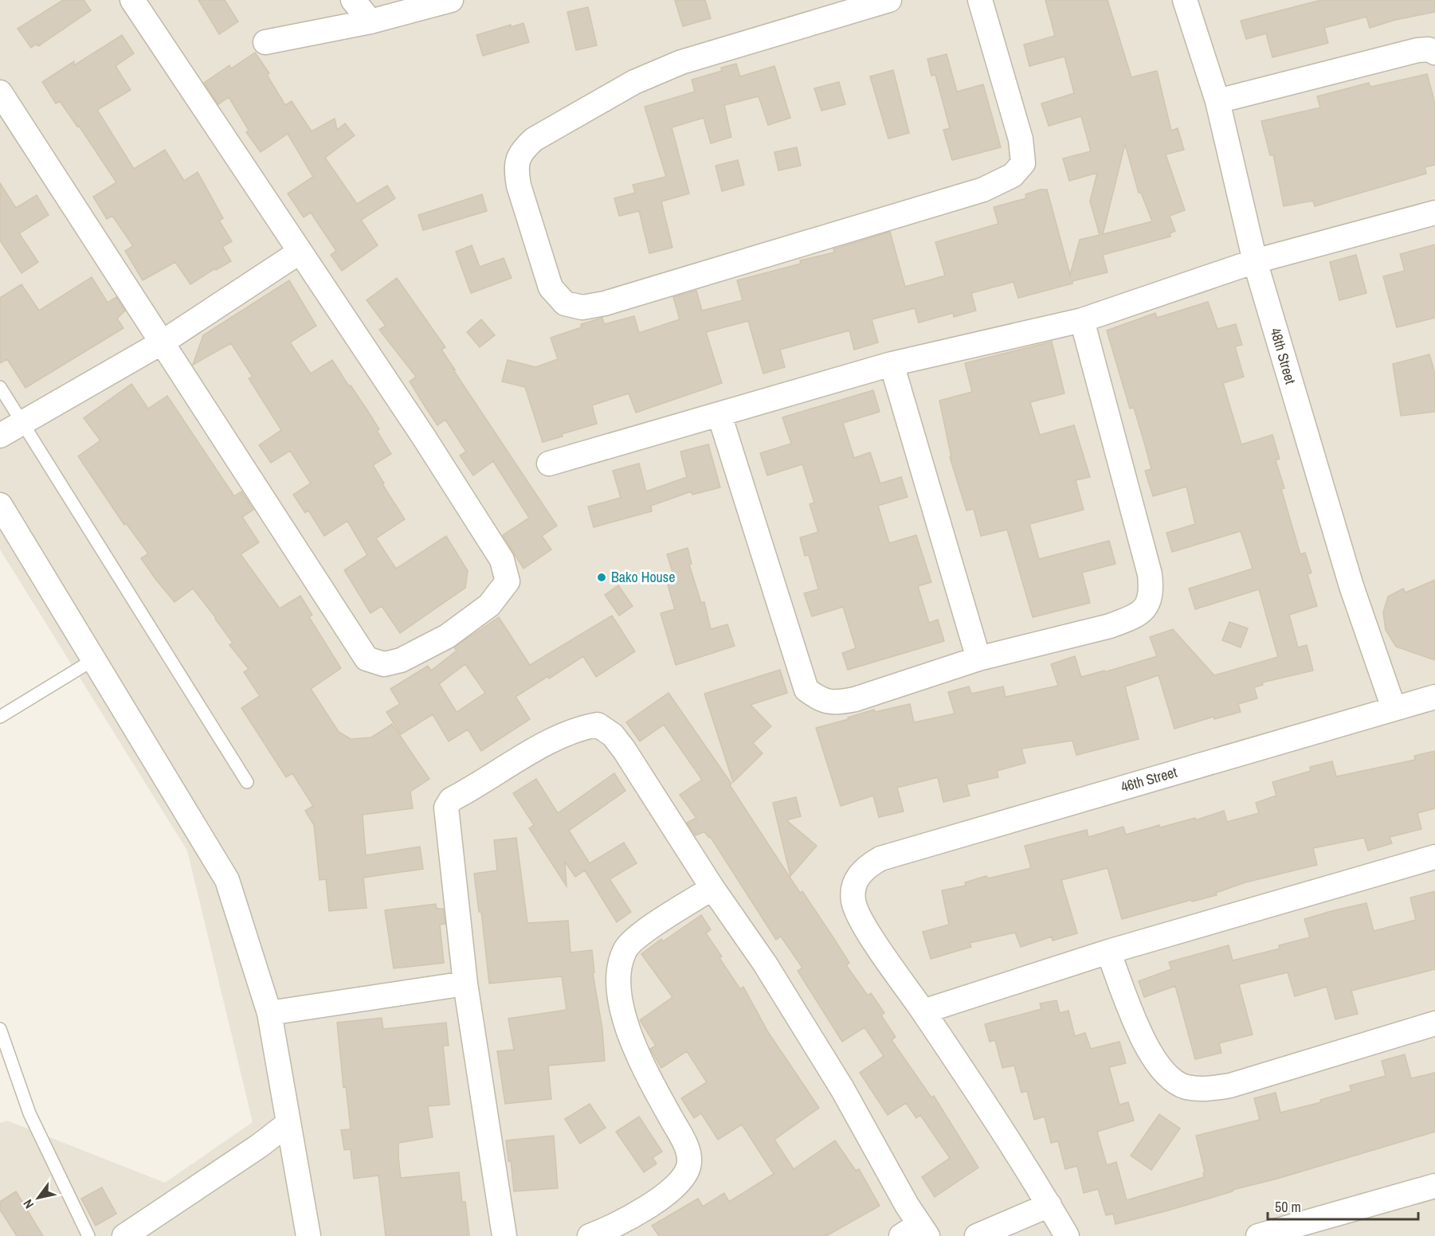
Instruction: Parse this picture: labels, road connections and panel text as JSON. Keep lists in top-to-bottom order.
{
  "streets": {
    "street": ["48th Street", "46th Street"]
  },
  "crossings": [
    ["48th Street", "46th Street"]
  ],
  "places": ["Bako House"],
  "scale_bar": "50 m",
  "north": "bottom left"
}
